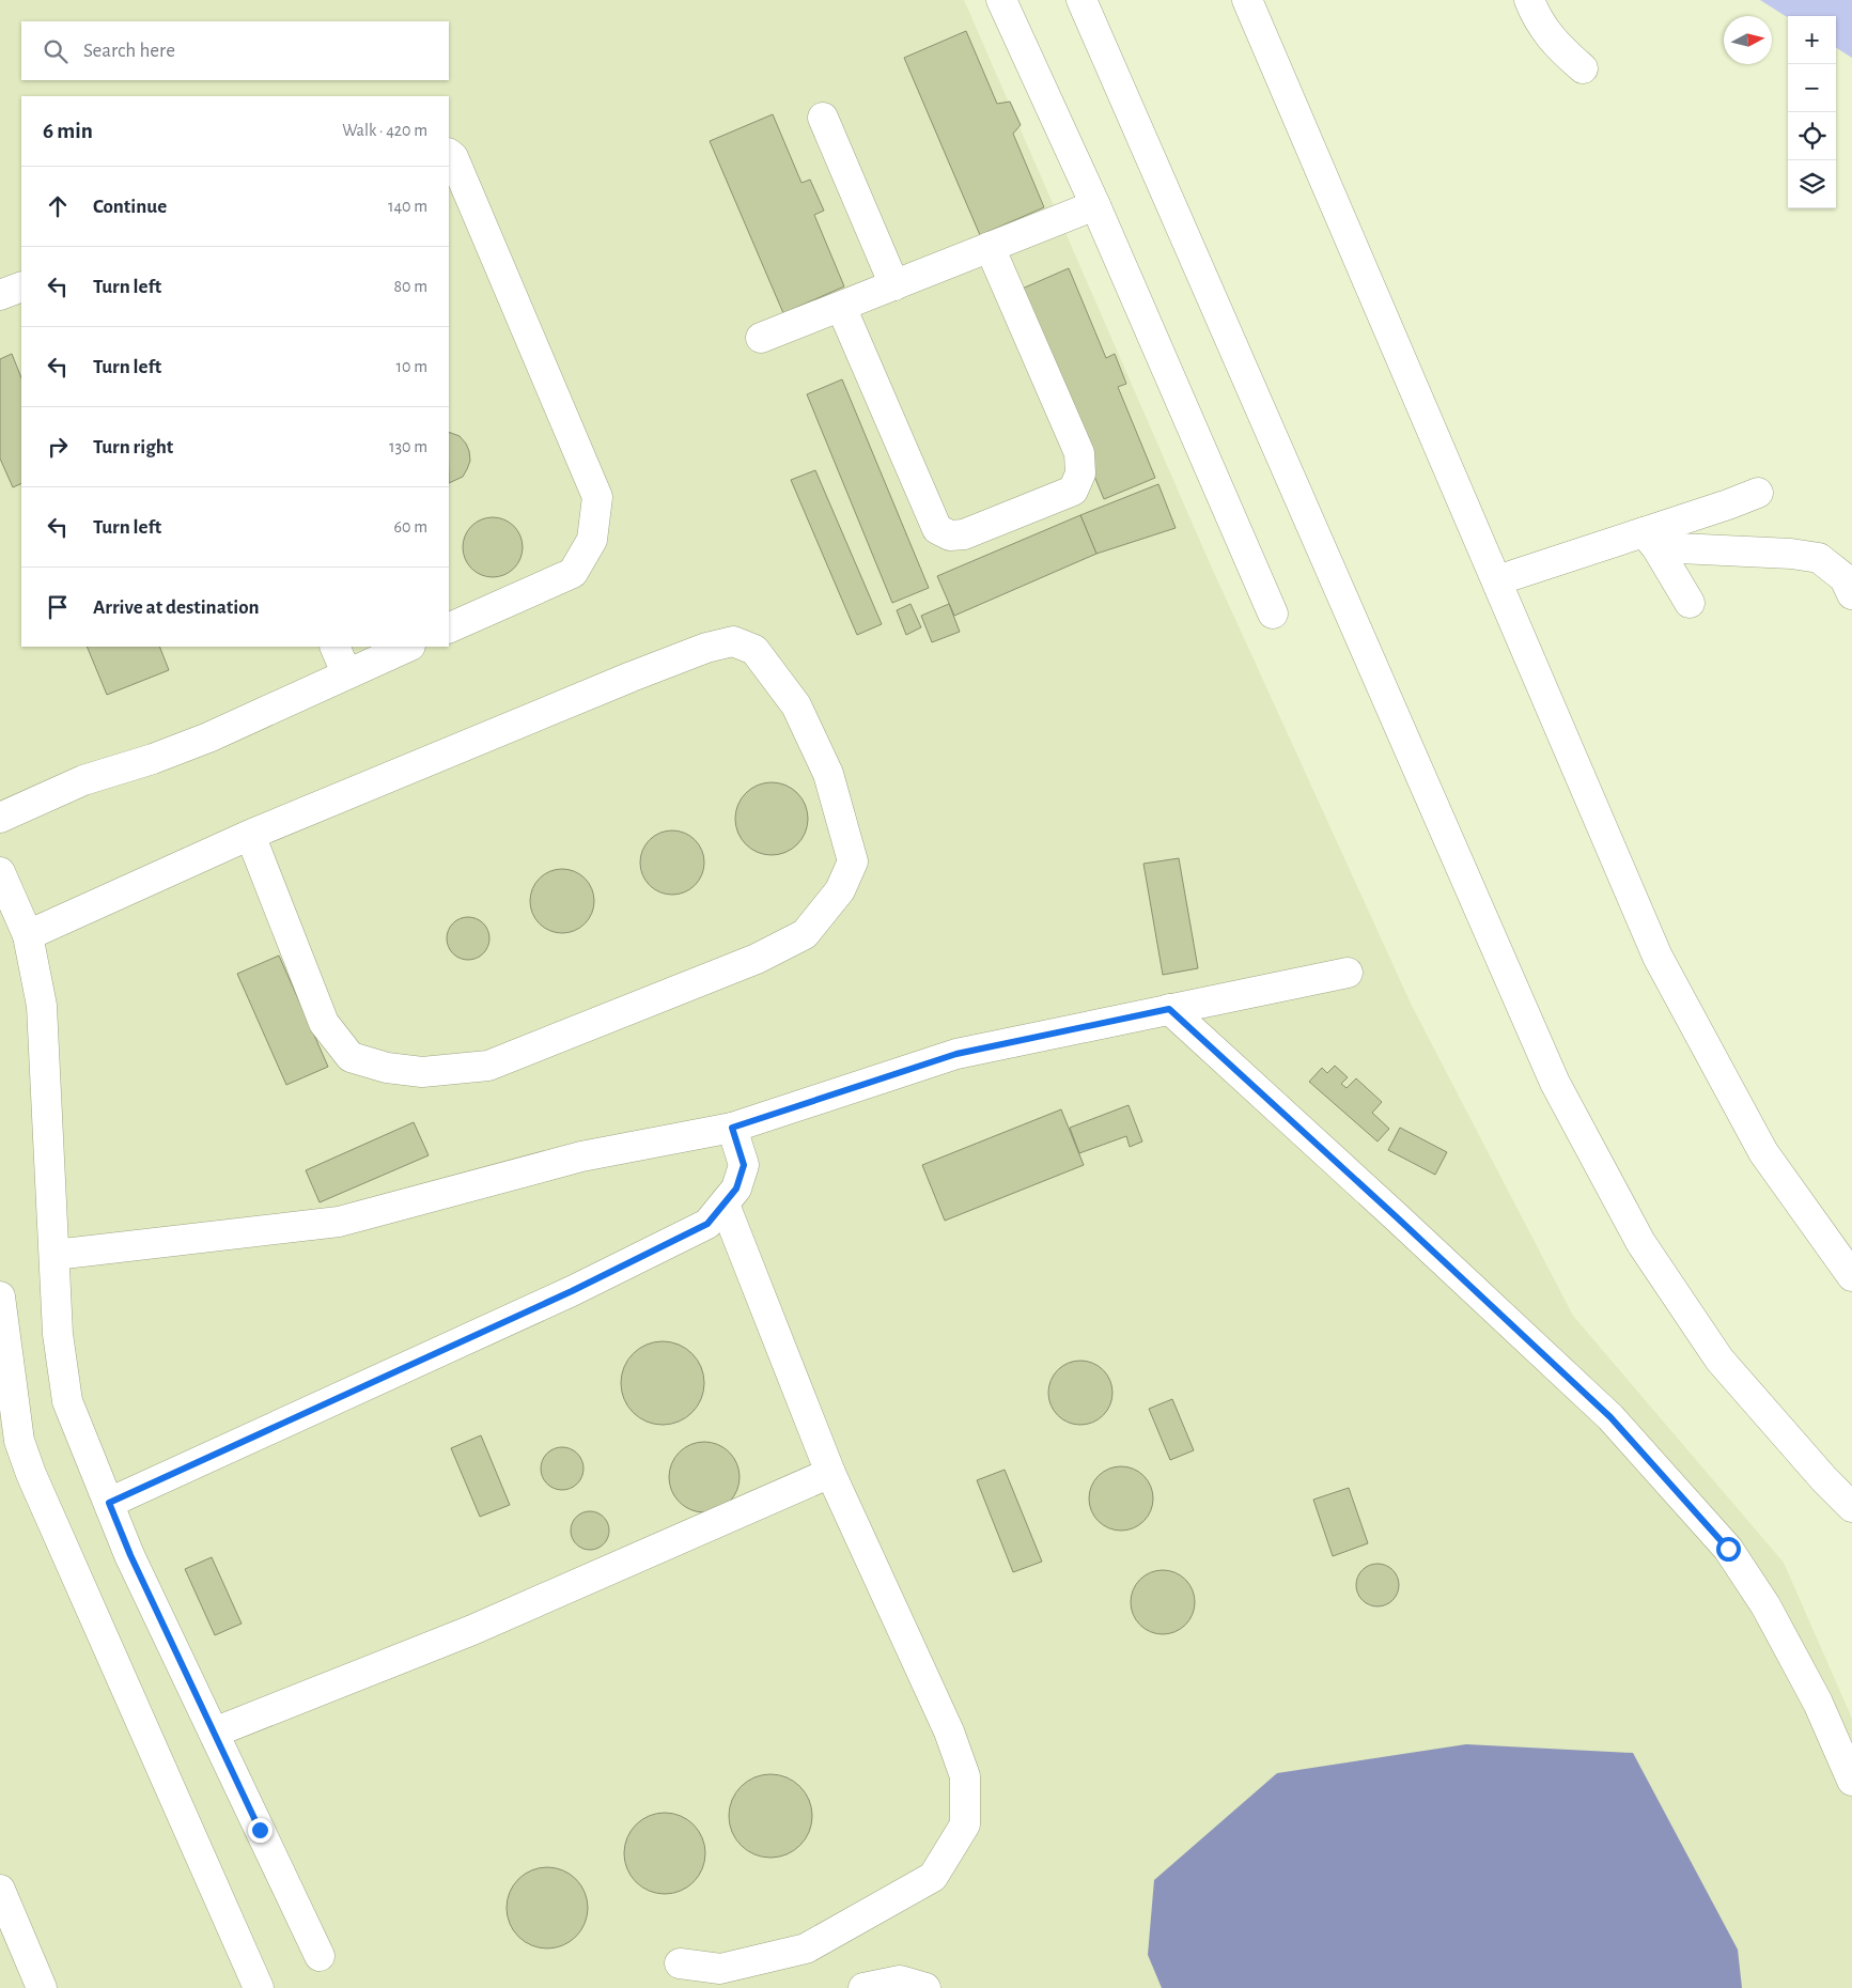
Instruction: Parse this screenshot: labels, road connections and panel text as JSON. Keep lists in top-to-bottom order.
{
  "north": "right",
  "page": {
    "map_buttons": ["+", "−"],
    "search": "Search here",
    "heading": ["6 min", "Walk · 420 m"],
    "list": [
      ["Continue", "140 m"],
      ["Turn left", "80 m"],
      ["Turn left", "10 m"],
      ["Turn right", "130 m"],
      ["Turn left", "60 m"],
      "Arrive at destination"
    ]
  }
}
